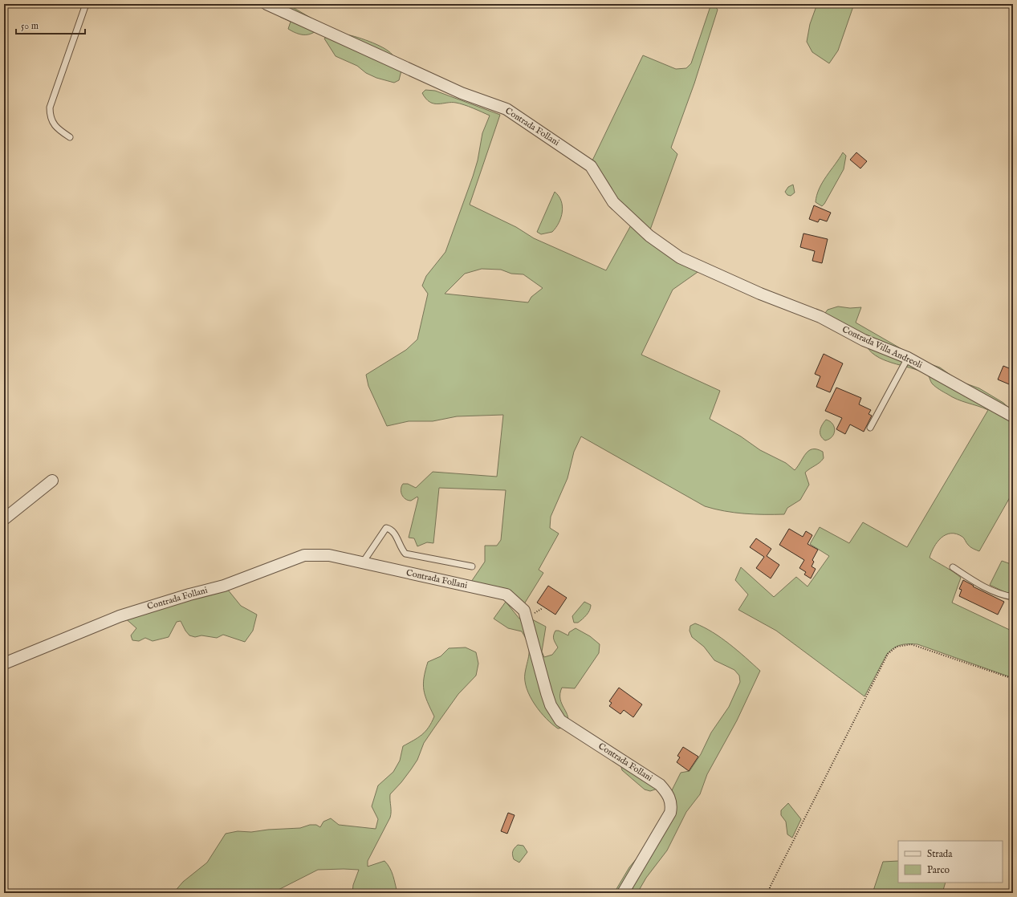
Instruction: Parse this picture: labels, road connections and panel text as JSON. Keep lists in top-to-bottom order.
{
  "streets": {
    "street": ["Contrada Follani", "Contrada Villa Andreoli"]
  },
  "crossings": [
    ["Contrada Follani", "Contrada Villa Andreoli"]
  ],
  "legend": ["Strada", "Parco"],
  "scale_bar": "50 m"
}
